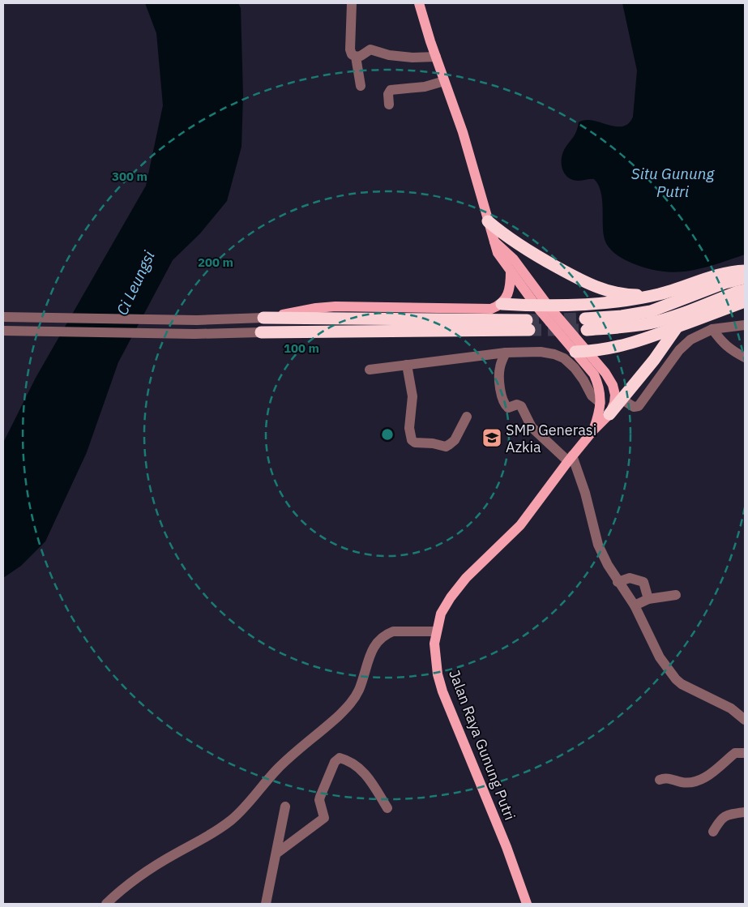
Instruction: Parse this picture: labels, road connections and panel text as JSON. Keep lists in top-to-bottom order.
{
  "streets": {
    "main road": ["Jalan Raya Gunung Putri"]
  },
  "water": ["Situ Gunung Putri", "Ci Leungsi"],
  "places": {
    "school or university": ["SMP Generasi Azkia"]
  },
  "rings": ["300 m", "200 m", "100 m"]
}
